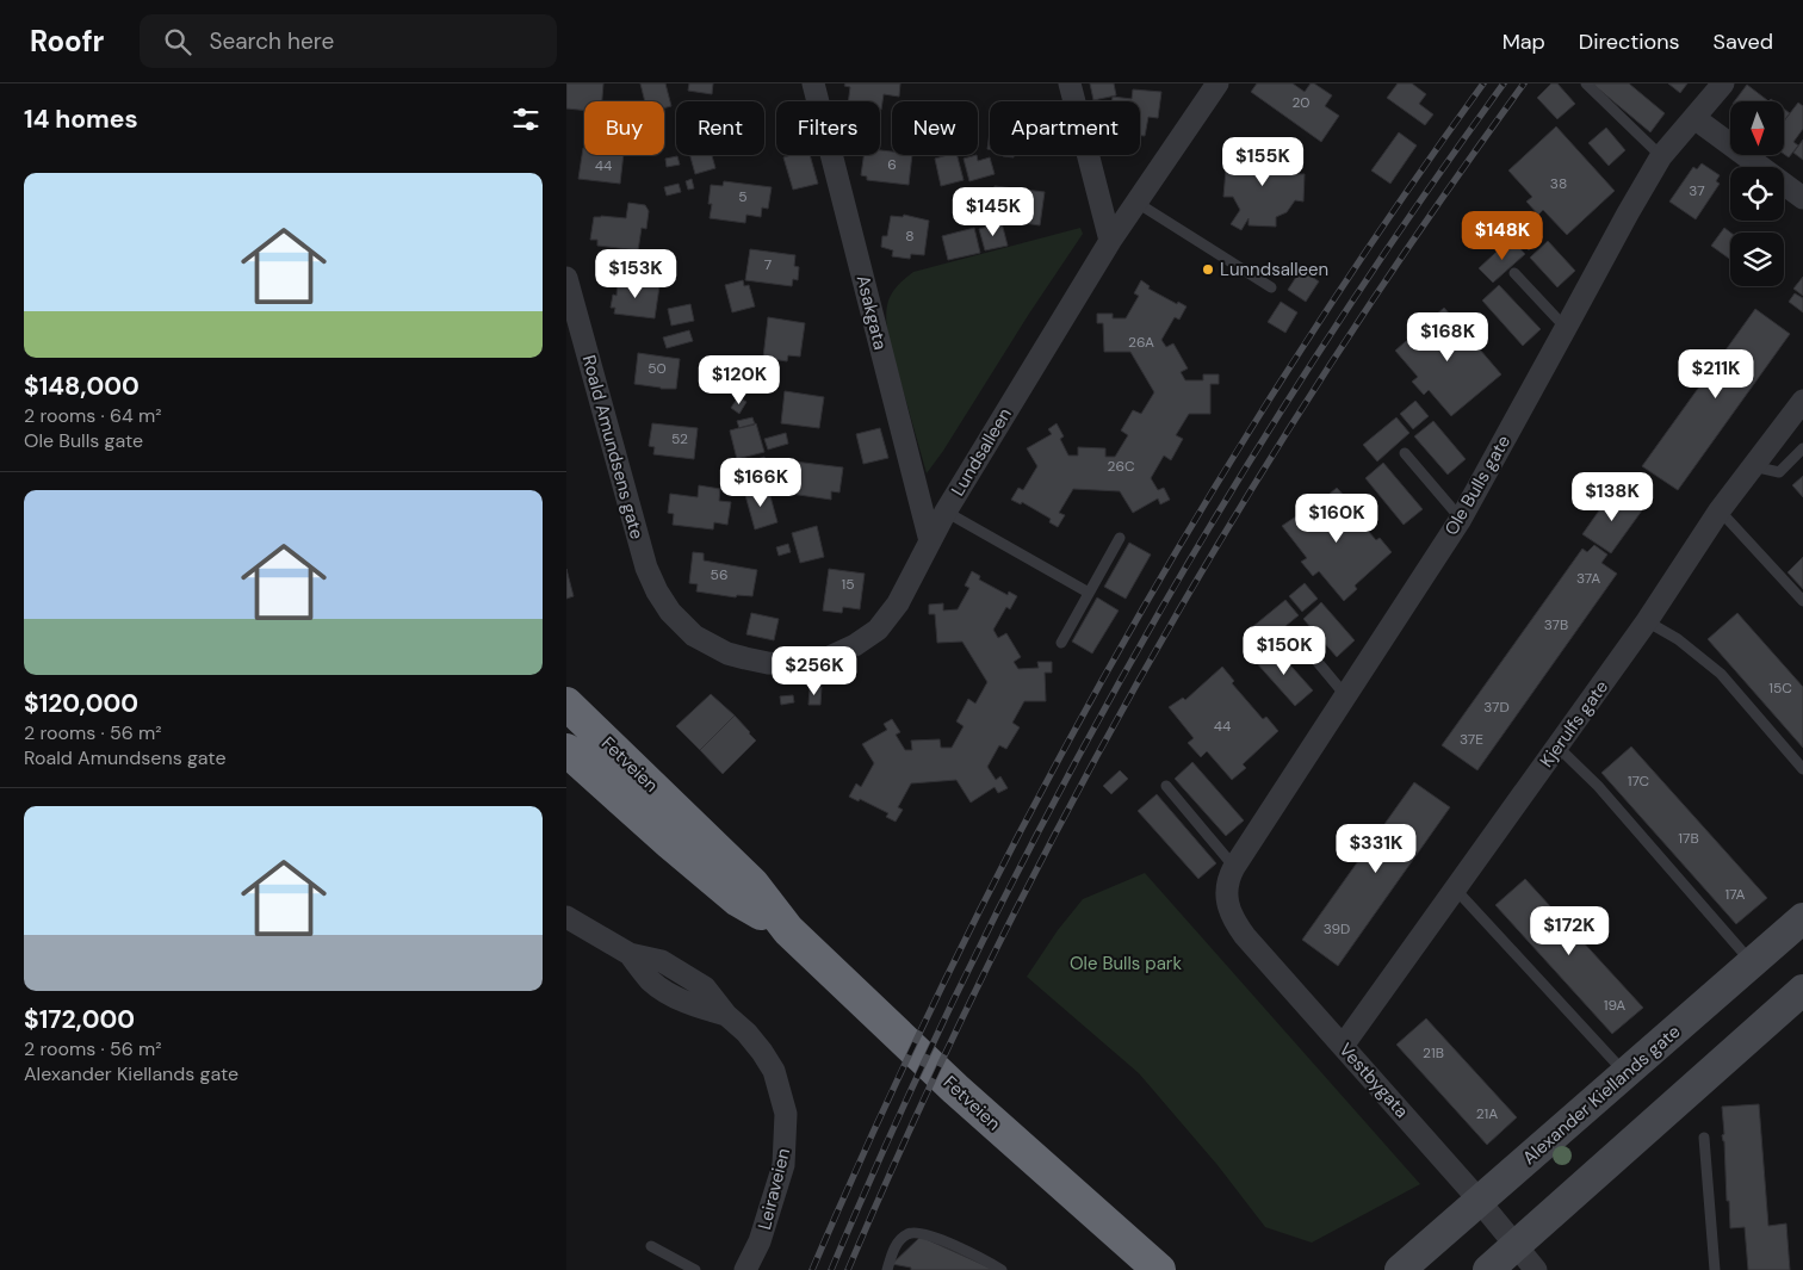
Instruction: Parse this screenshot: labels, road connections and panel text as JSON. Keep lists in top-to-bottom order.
{
  "streets": {
    "highway": ["Fetveien"],
    "street": [
      "Asakgata",
      "Roald Amundsens gate",
      "Lundsalleen",
      "Ole Bulls gate",
      "Kjerulfs gate",
      "Vestbygata",
      "Alexander Kiellands gate",
      "Leiraveien"
    ]
  },
  "crossings": [
    ["Asakgata", "Lundsalleen"],
    ["Roald Amundsens gate", "Lundsalleen"],
    ["Ole Bulls gate", "Vestbygata"],
    ["Kjerulfs gate", "Vestbygata"],
    ["Vestbygata", "Alexander Kiellands gate"]
  ],
  "parks": ["Ole Bulls park"],
  "places": ["Lunndsalleen"],
  "house_numbers": [
    "20",
    "6",
    "44",
    "38",
    "37",
    "5",
    "8",
    "7",
    "26A",
    "50",
    "52",
    "26C",
    "56",
    "37A",
    "15",
    "37B",
    "15C",
    "37D",
    "44",
    "37E",
    "17C",
    "17B",
    "17A",
    "39D",
    "19A",
    "21B",
    "21A"
  ],
  "north": "bottom",
  "page": {
    "header": "Roofr",
    "search": "Search here",
    "nav": ["Map", "Directions", "Saved"],
    "heading": "14 homes",
    "chip": [
      "Buy",
      "Rent",
      "Filters",
      "New",
      "Apartment"
    ],
    "price": [
      "$155K",
      "$145K",
      "$148K",
      "$153K",
      "$168K",
      "$211K",
      "$120K",
      "$166K",
      "$138K",
      "$160K",
      "$150K",
      "$256K",
      "$331K",
      "$172K"
    ],
    "list": [
      {
        "name": "$148,000",
        "note": "2 rooms · 64 m² · Ole Bulls gate"
      },
      {
        "name": "$120,000",
        "note": "2 rooms · 56 m² · Roald Amundsens gate"
      },
      {
        "name": "$172,000",
        "note": "2 rooms · 56 m² · Alexander Kiellands gate"
      }
    ]
  }
}
